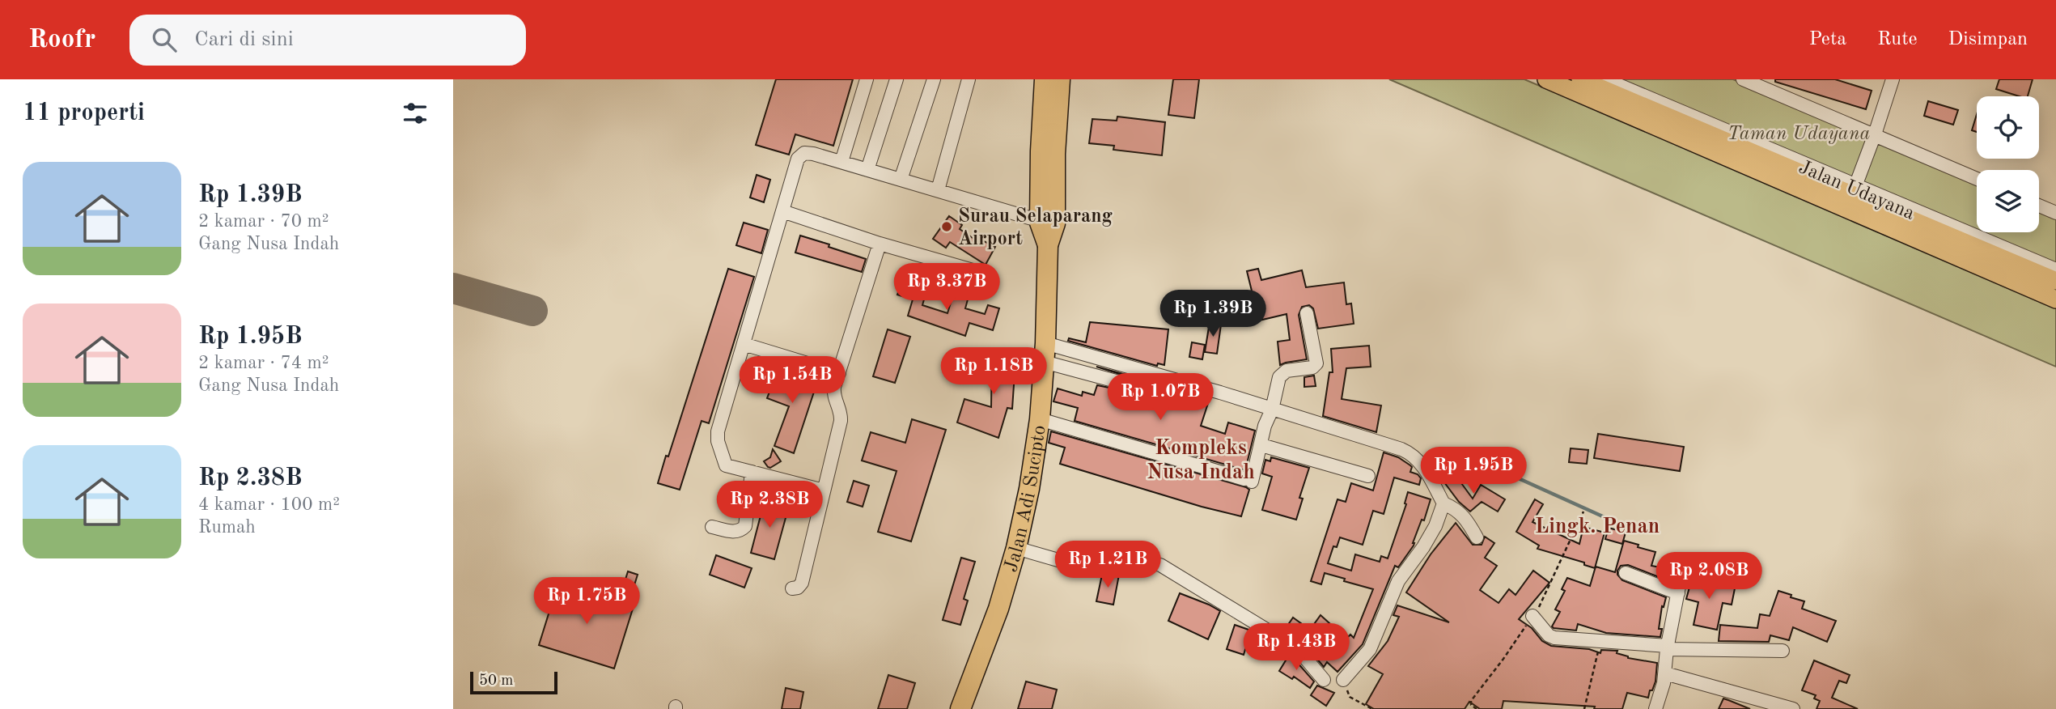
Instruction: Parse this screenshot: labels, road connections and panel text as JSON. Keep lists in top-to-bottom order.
{
  "streets": {
    "highway": ["Jalan Adi Sucipto"],
    "main road": ["Jalan Udayana"]
  },
  "districts": ["Kompleks Nusa Indah", "Lingk. Penan"],
  "parks": ["Taman Udayana"],
  "places": ["Surau Selaparang Airport"],
  "scale_bar": "50 m",
  "page": {
    "header": "Roofr",
    "search": "Cari di sini",
    "nav": ["Peta", "Rute", "Disimpan"],
    "heading": "11 properti",
    "list": [
      {
        "name": "Rp 1.39B",
        "note": "2 kamar · 70 m² · Gang Nusa Indah"
      },
      {
        "name": "Rp 1.95B",
        "note": "2 kamar · 74 m² · Gang Nusa Indah"
      },
      {
        "name": "Rp 2.38B",
        "note": "4 kamar · 100 m² · Rumah"
      }
    ],
    "price": [
      "Rp 3.37B",
      "Rp 1.39B",
      "Rp 1.18B",
      "Rp 1.54B",
      "Rp 1.07B",
      "Rp 1.95B",
      "Rp 2.38B",
      "Rp 1.21B",
      "Rp 2.08B",
      "Rp 1.75B",
      "Rp 1.43B"
    ],
    "scale": "50 m"
  }
}
